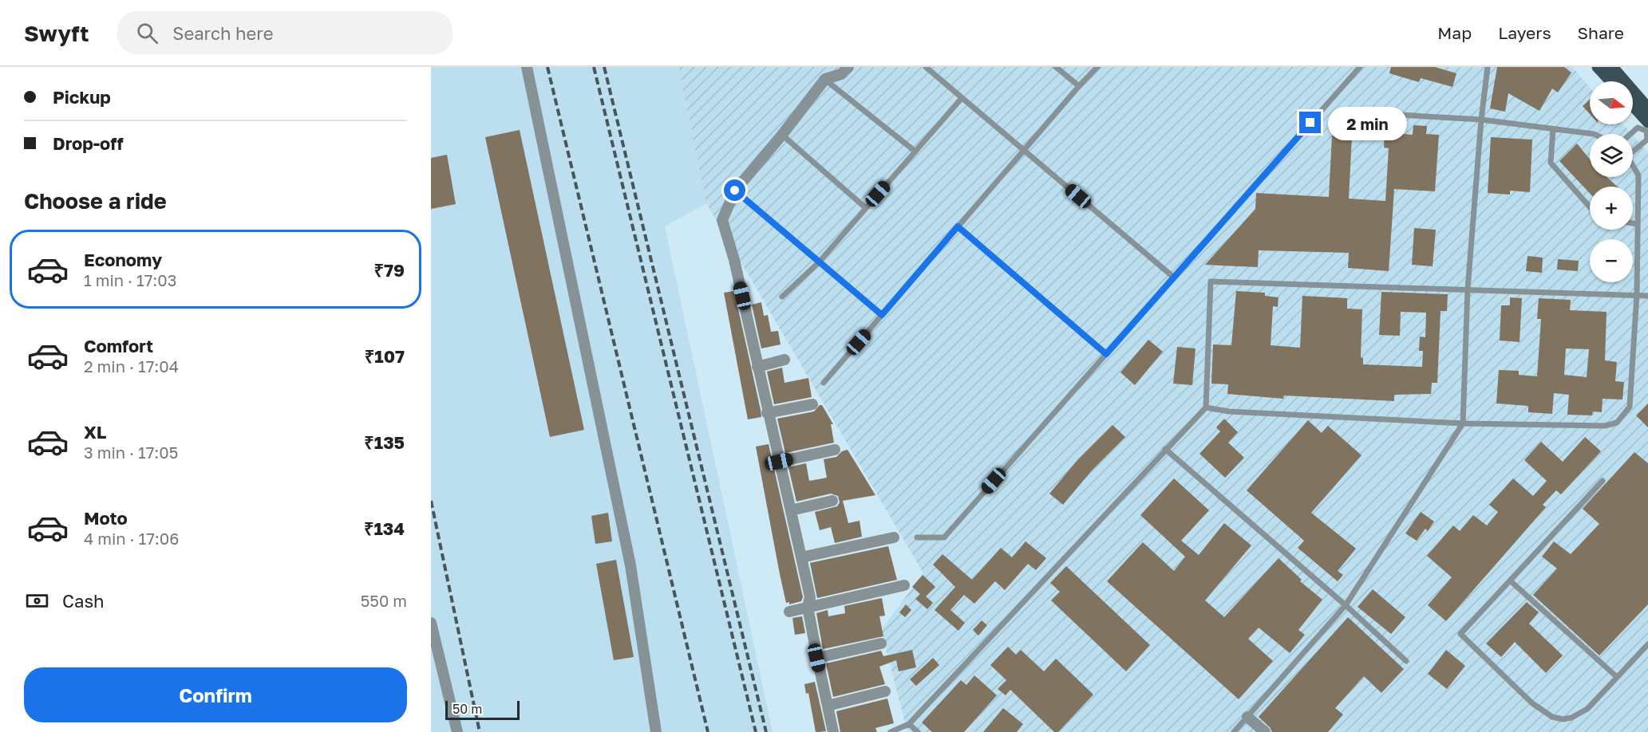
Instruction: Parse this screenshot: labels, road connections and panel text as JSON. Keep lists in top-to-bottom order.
{
  "scale_bar": "50 m",
  "north": "right",
  "page": {
    "header": "Swyft",
    "search": "Search here",
    "nav": ["Map", "Layers", "Share"],
    "banner": ["Pickup", "Drop-off"],
    "map_buttons": ["+", "−"],
    "bubble": "2 min",
    "heading": "Choose a ride",
    "list": [
      {
        "name": "Economy",
        "note": "1 min · 17:03",
        "value": "₹79"
      },
      {
        "name": "Comfort",
        "note": "2 min · 17:04",
        "value": "₹107"
      },
      {
        "name": "XL",
        "note": "3 min · 17:05",
        "value": "₹135"
      },
      {
        "name": "Moto",
        "note": "4 min · 17:06",
        "value": "₹134"
      }
    ],
    "pay": ["Cash", "550 m"],
    "buttons": "Confirm",
    "scale": "50 m"
  }
}
